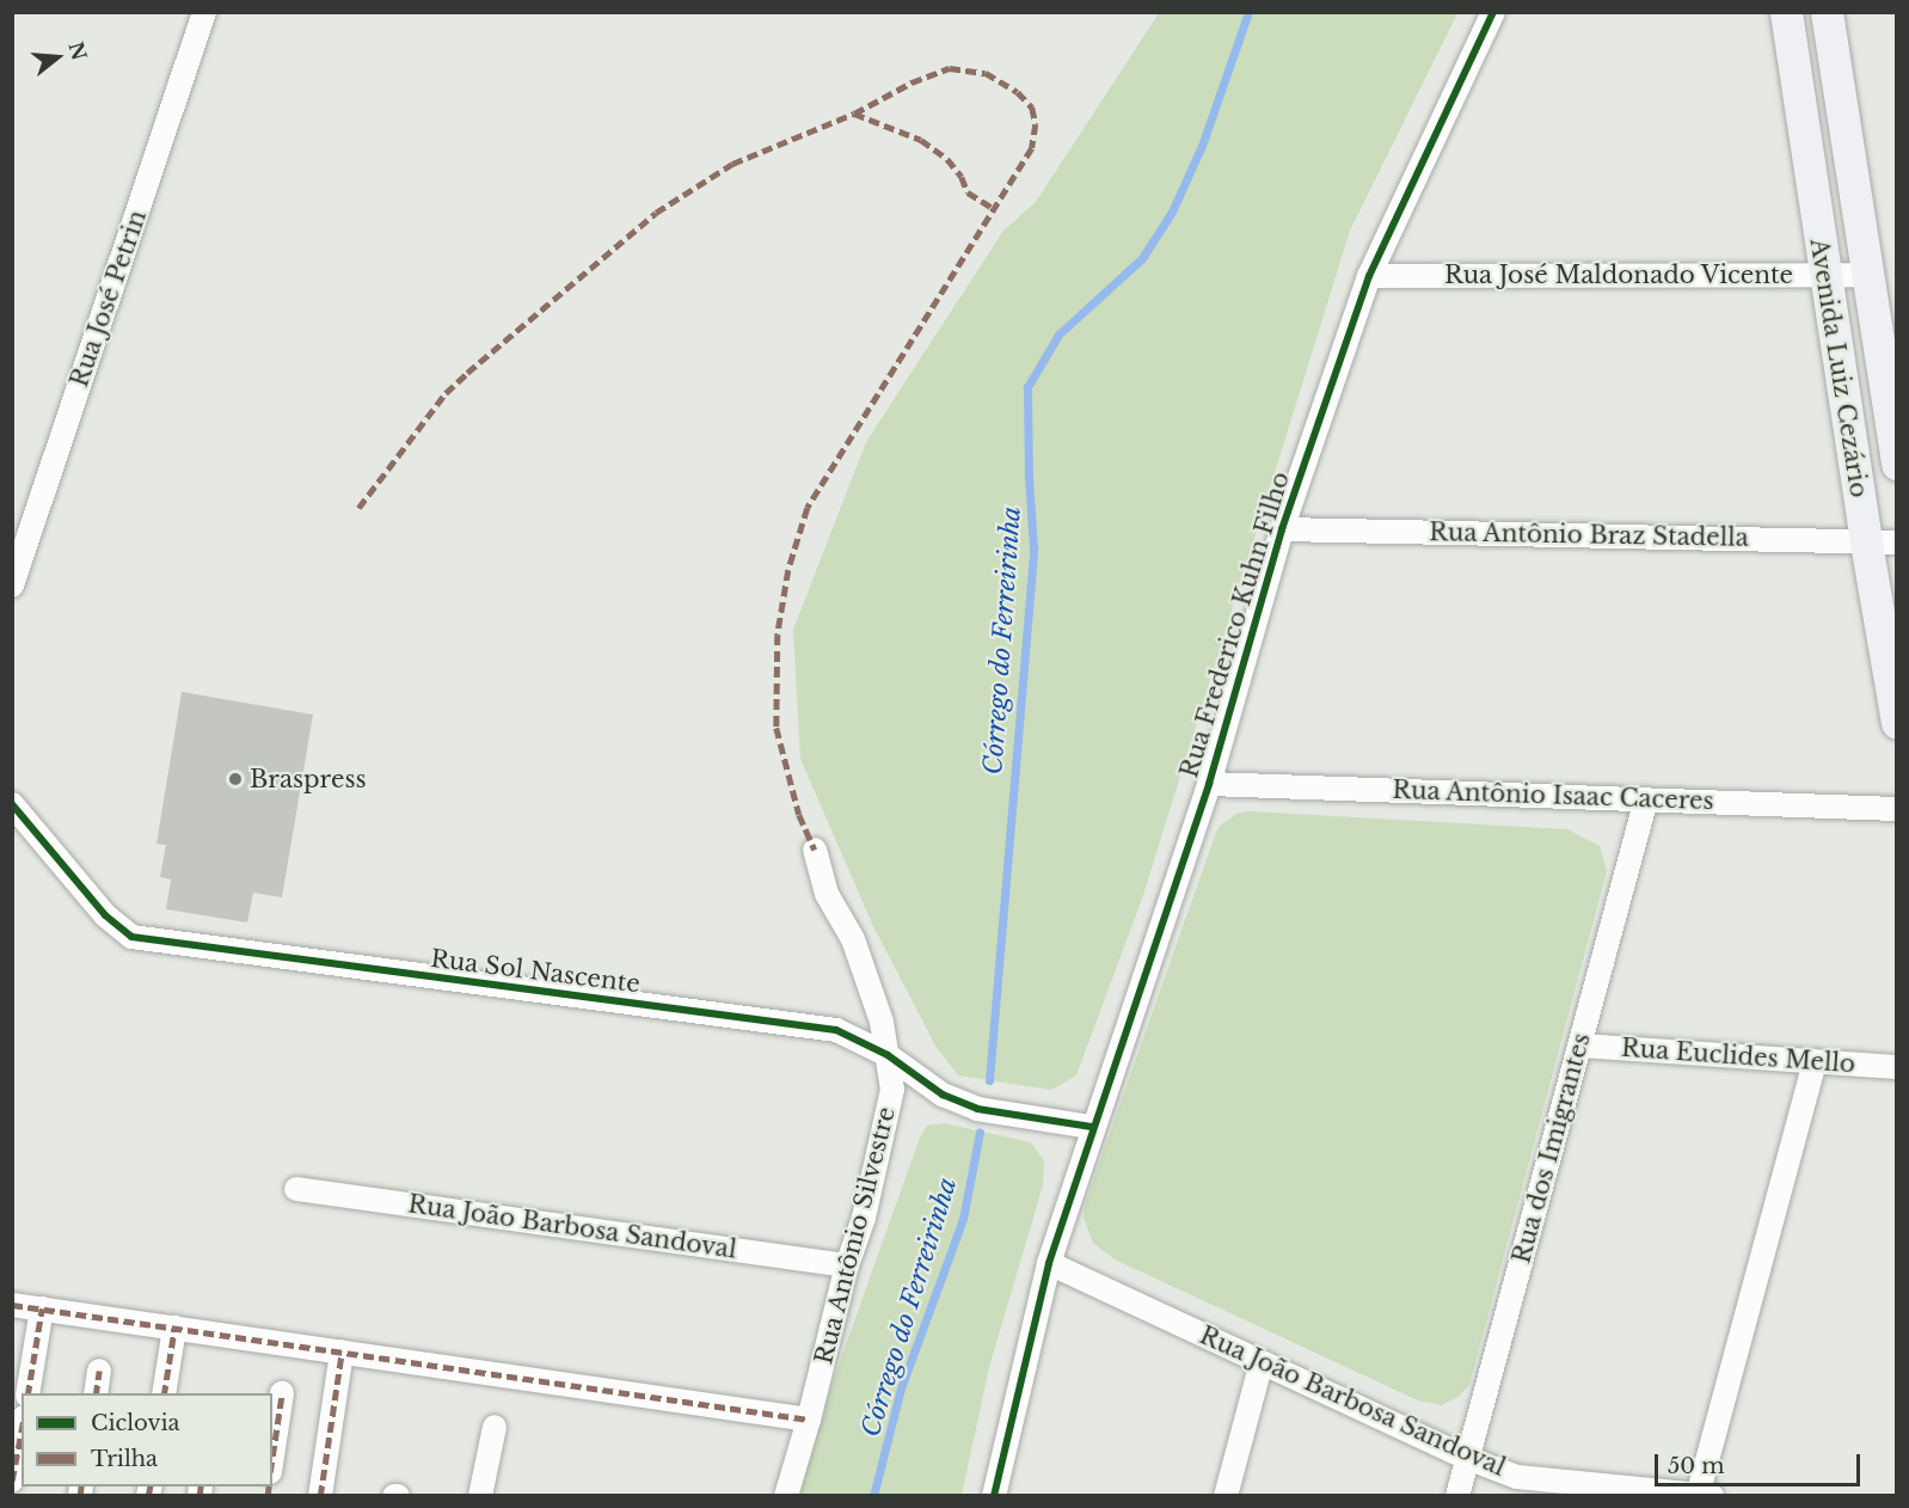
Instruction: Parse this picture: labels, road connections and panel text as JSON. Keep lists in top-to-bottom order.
{
  "streets": {
    "street": [
      "Rua José Maldonado Vicente",
      "Rua José Petrin",
      "Avenida Luiz Cezário",
      "Rua Antônio Braz Stadella",
      "Rua Frederico Kuhn Filho",
      "Rua Antônio Isaac Caceres",
      "Rua Sol Nascente",
      "Rua Euclides Mello",
      "Rua dos Imigrantes",
      "Rua João Barbosa Sandoval",
      "Rua Antônio Silvestre"
    ]
  },
  "crossings": [
    ["Rua José Maldonado Vicente", "Avenida Luiz Cezário"],
    ["Rua José Maldonado Vicente", "Rua Frederico Kuhn Filho"],
    ["Avenida Luiz Cezário", "Rua Antônio Braz Stadella"],
    ["Rua Antônio Braz Stadella", "Rua Frederico Kuhn Filho"],
    ["Rua Frederico Kuhn Filho", "Rua Antônio Isaac Caceres"],
    ["Rua Frederico Kuhn Filho", "Rua Sol Nascente"],
    ["Rua Frederico Kuhn Filho", "Rua João Barbosa Sandoval"],
    ["Rua Antônio Isaac Caceres", "Rua dos Imigrantes"],
    ["Rua Sol Nascente", "Rua Antônio Silvestre"],
    ["Rua Euclides Mello", "Rua dos Imigrantes"],
    ["Rua dos Imigrantes", "Rua João Barbosa Sandoval"],
    ["Rua João Barbosa Sandoval", "Rua Antônio Silvestre"]
  ],
  "water": ["Córrego do Ferreirinha"],
  "places": ["Braspress"],
  "legend": ["Ciclovia", "Trilha"],
  "scale_bar": "50 m",
  "north": "right"
}
